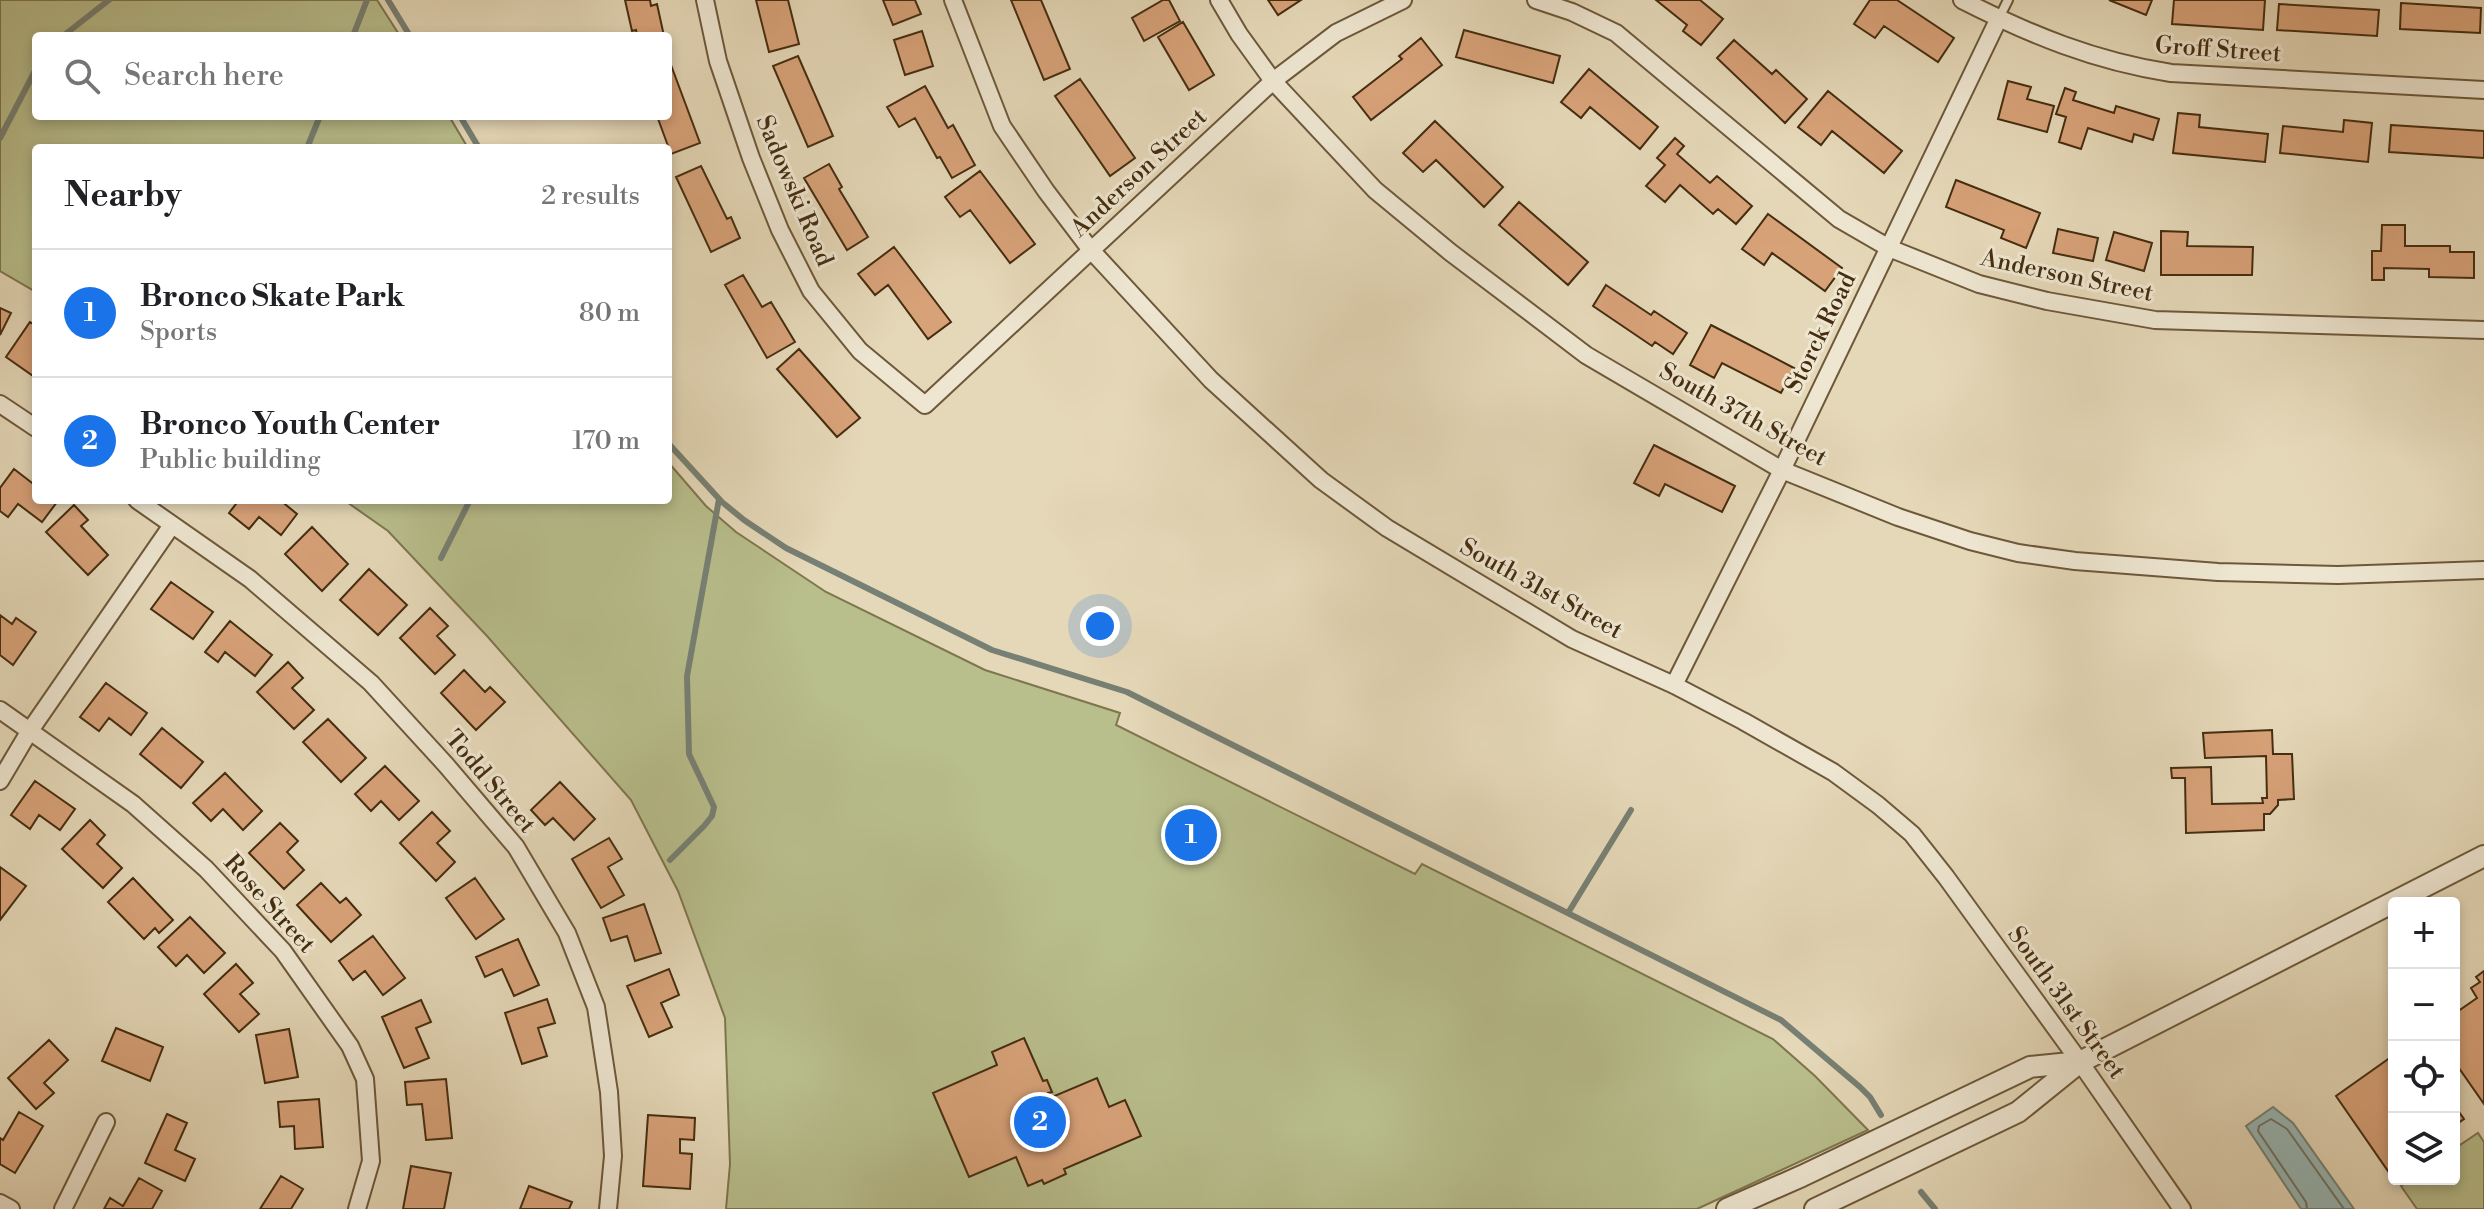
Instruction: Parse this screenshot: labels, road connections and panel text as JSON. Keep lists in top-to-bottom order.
{
  "streets": {
    "street": [
      "Groff Street",
      "Anderson Street",
      "Sadowski Road",
      "Storck Road",
      "South 37th Street",
      "South 31st Street",
      "Todd Street",
      "Rose Street"
    ]
  },
  "crossings": [
    ["Groff Street", "Storck Road"],
    ["Anderson Street", "Sadowski Road"],
    ["Anderson Street", "Storck Road"],
    ["Anderson Street", "South 37th Street"],
    ["Anderson Street", "South 31st Street"],
    ["Storck Road", "South 37th Street"],
    ["Storck Road", "South 31st Street"]
  ],
  "page": {
    "search": "Search here",
    "heading": ["Nearby", "2 results"],
    "list": [
      {
        "mark": "1",
        "name": "Bronco Skate Park",
        "note": "Sports",
        "value": "80 m"
      },
      {
        "mark": "2",
        "name": "Bronco Youth Center",
        "note": "Public building",
        "value": "170 m"
      }
    ],
    "pins": ["1", "2"],
    "map_buttons": ["+", "−"]
  }
}
